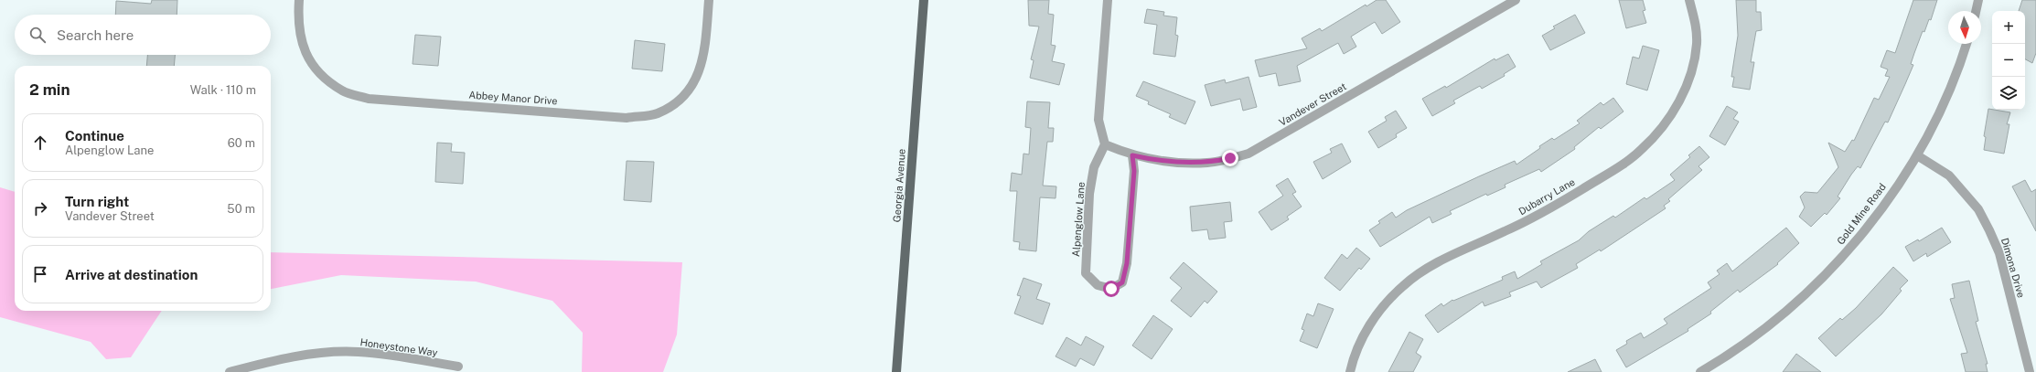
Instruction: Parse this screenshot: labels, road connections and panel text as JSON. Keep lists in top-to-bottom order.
{
  "streets": {
    "main road": ["Georgia Avenue"],
    "street": [
      "Abbey Manor Drive",
      "Vandever Street",
      "Dubarry Lane",
      "Gold Mine Road",
      "Alpenglow Lane",
      "Dimona Drive",
      "Honeystone Way"
    ]
  },
  "crossings": [
    ["Vandever Street", "Alpenglow Lane"],
    ["Gold Mine Road", "Dimona Drive"]
  ],
  "north": "bottom",
  "page": {
    "map_buttons": ["+", "−"],
    "search": "Search here",
    "heading": ["2 min", "Walk · 110 m"],
    "list": [
      ["Continue", "Alpenglow Lane", "60 m"],
      ["Turn right", "Vandever Street", "50 m"],
      "Arrive at destination"
    ]
  }
}
